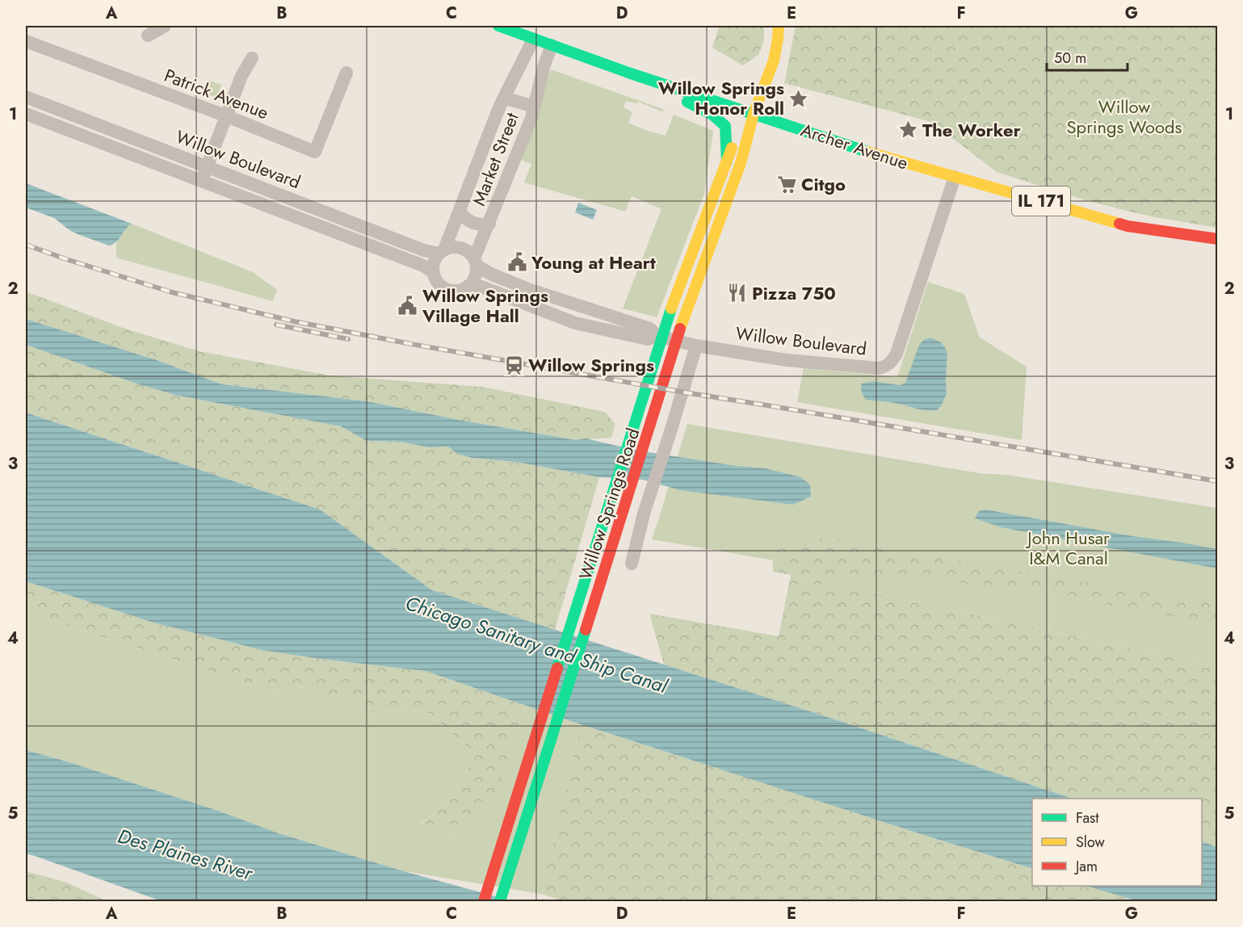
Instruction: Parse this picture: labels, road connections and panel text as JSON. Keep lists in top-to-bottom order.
{
  "streets": {
    "main road": ["Archer Avenue", "IL 171", "Willow Springs Road"],
    "street": ["Patrick Avenue", "Willow Boulevard", "Market Street"]
  },
  "crossings": [
    ["Archer Avenue", "Willow Boulevard"],
    ["Archer Avenue", "Market Street"],
    ["Archer Avenue", "Willow Springs Road"],
    ["Willow Boulevard", "Market Street"]
  ],
  "water": ["Chicago Sanitary and Ship Canal", "Des Plaines River"],
  "parks": ["Willow Springs Woods", "John Husar I&M Canal"],
  "places": {
    "place": ["Willow Springs Honor Roll", "The Worker"],
    "supermarket": ["Citgo"],
    "public building": ["Young at Heart", "Willow Springs Village Hall"],
    "restaurant": ["Pizza 750"],
    "station": ["Willow Springs"]
  },
  "legend": ["Fast", "Slow", "Jam"],
  "scale_bar": "50 m",
  "grid": {
    "columns": [
      "A",
      "B",
      "C",
      "D",
      "E",
      "F",
      "G"
    ],
    "rows": [
      "1",
      "2",
      "3",
      "4",
      "5"
    ]
  }
}
